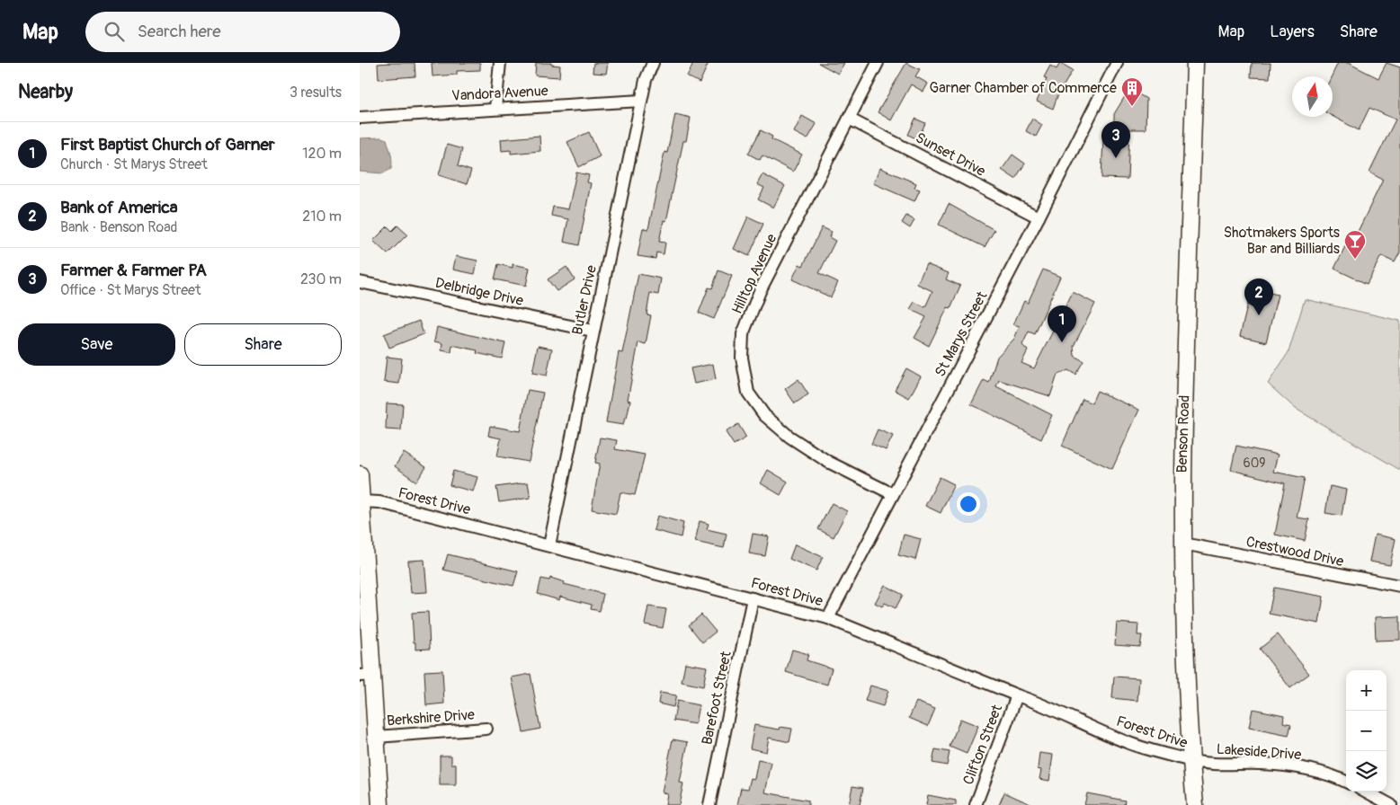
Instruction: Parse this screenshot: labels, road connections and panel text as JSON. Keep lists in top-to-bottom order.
{
  "streets": {
    "main road": ["Benson Road"],
    "street": [
      "Vandora Avenue",
      "Sunset Drive",
      "Hilltop Avenue",
      "Delbridge Drive",
      "Butler Drive",
      "St Marys Street",
      "Forest Drive",
      "Crestwood Drive",
      "Barefoot Street",
      "Berkshire Drive",
      "Clifton Street",
      "Lakeside Drive"
    ]
  },
  "crossings": [
    ["Vandora Avenue", "Butler Drive"],
    ["Sunset Drive", "Hilltop Avenue"],
    ["Sunset Drive", "St Marys Street"],
    ["Hilltop Avenue", "St Marys Street"],
    ["Delbridge Drive", "Butler Drive"],
    ["Butler Drive", "Forest Drive"],
    ["St Marys Street", "Forest Drive"],
    ["Benson Road", "Forest Drive"],
    ["Benson Road", "Crestwood Drive"],
    ["Benson Road", "Lakeside Drive"],
    ["Forest Drive", "Barefoot Street"],
    ["Forest Drive", "Clifton Street"],
    ["Forest Drive", "Lakeside Drive"]
  ],
  "places": {
    "building": ["Garner Chamber of Commerce"],
    "bar": ["Shotmakers Sports Bar and Billiards"]
  },
  "house_numbers": ["609"],
  "north": "top",
  "page": {
    "header": "Map",
    "search": "Search here",
    "nav": ["Map", "Layers", "Share"],
    "heading": ["Nearby", "3 results"],
    "list": [
      {
        "mark": "1",
        "name": "First Baptist Church of Garner",
        "note": "Church · St Marys Street",
        "value": "120 m"
      },
      {
        "mark": "2",
        "name": "Bank of America",
        "note": "Bank · Benson Road",
        "value": "210 m"
      },
      {
        "mark": "3",
        "name": "Farmer & Farmer PA",
        "note": "Office · St Marys Street",
        "value": "230 m"
      }
    ],
    "pins": ["3", "2", "1"],
    "buttons": ["Save", "Share"],
    "map_buttons": ["+", "−"]
  }
}
